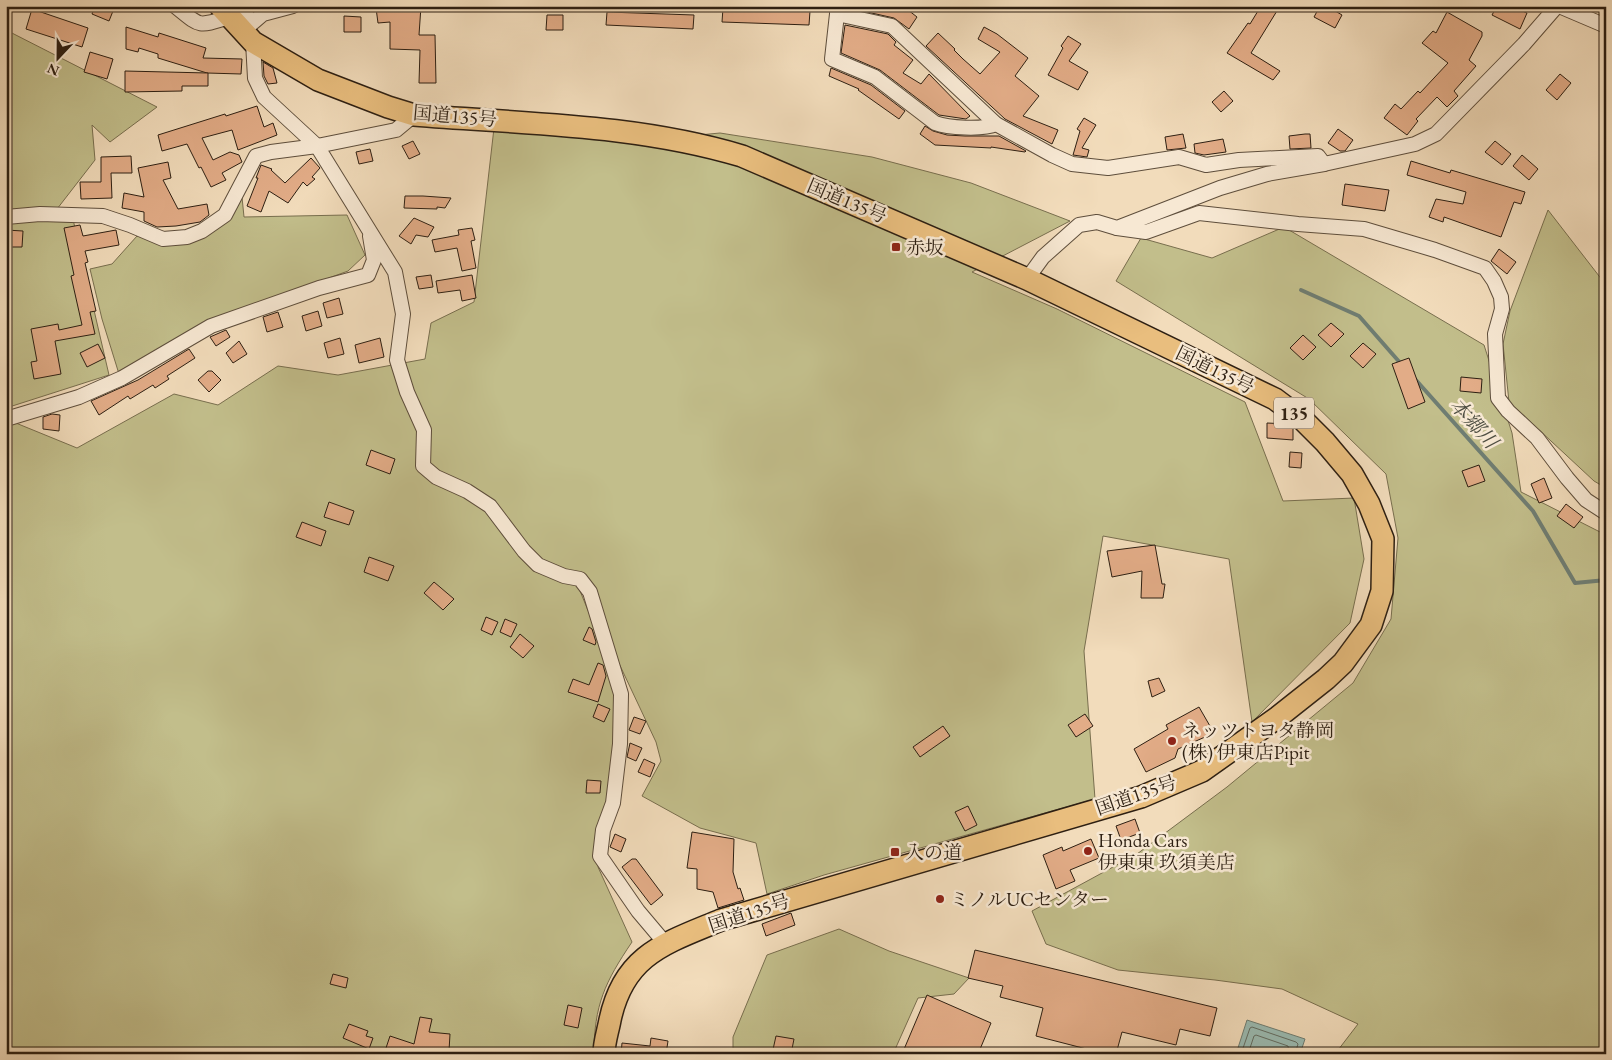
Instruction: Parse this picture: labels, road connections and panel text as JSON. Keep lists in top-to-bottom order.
{
  "streets": {
    "highway": ["国道135号", "135"]
  },
  "water": ["本郷川"],
  "places": {
    "transit": ["赤坂", "入の道"],
    "other": ["ネッツトヨタ静岡 (株) 伊東店Pipit", "Honda Cars 伊東東 玖須美店", "ミノルUCセンター"]
  },
  "north": "bottom"
}
